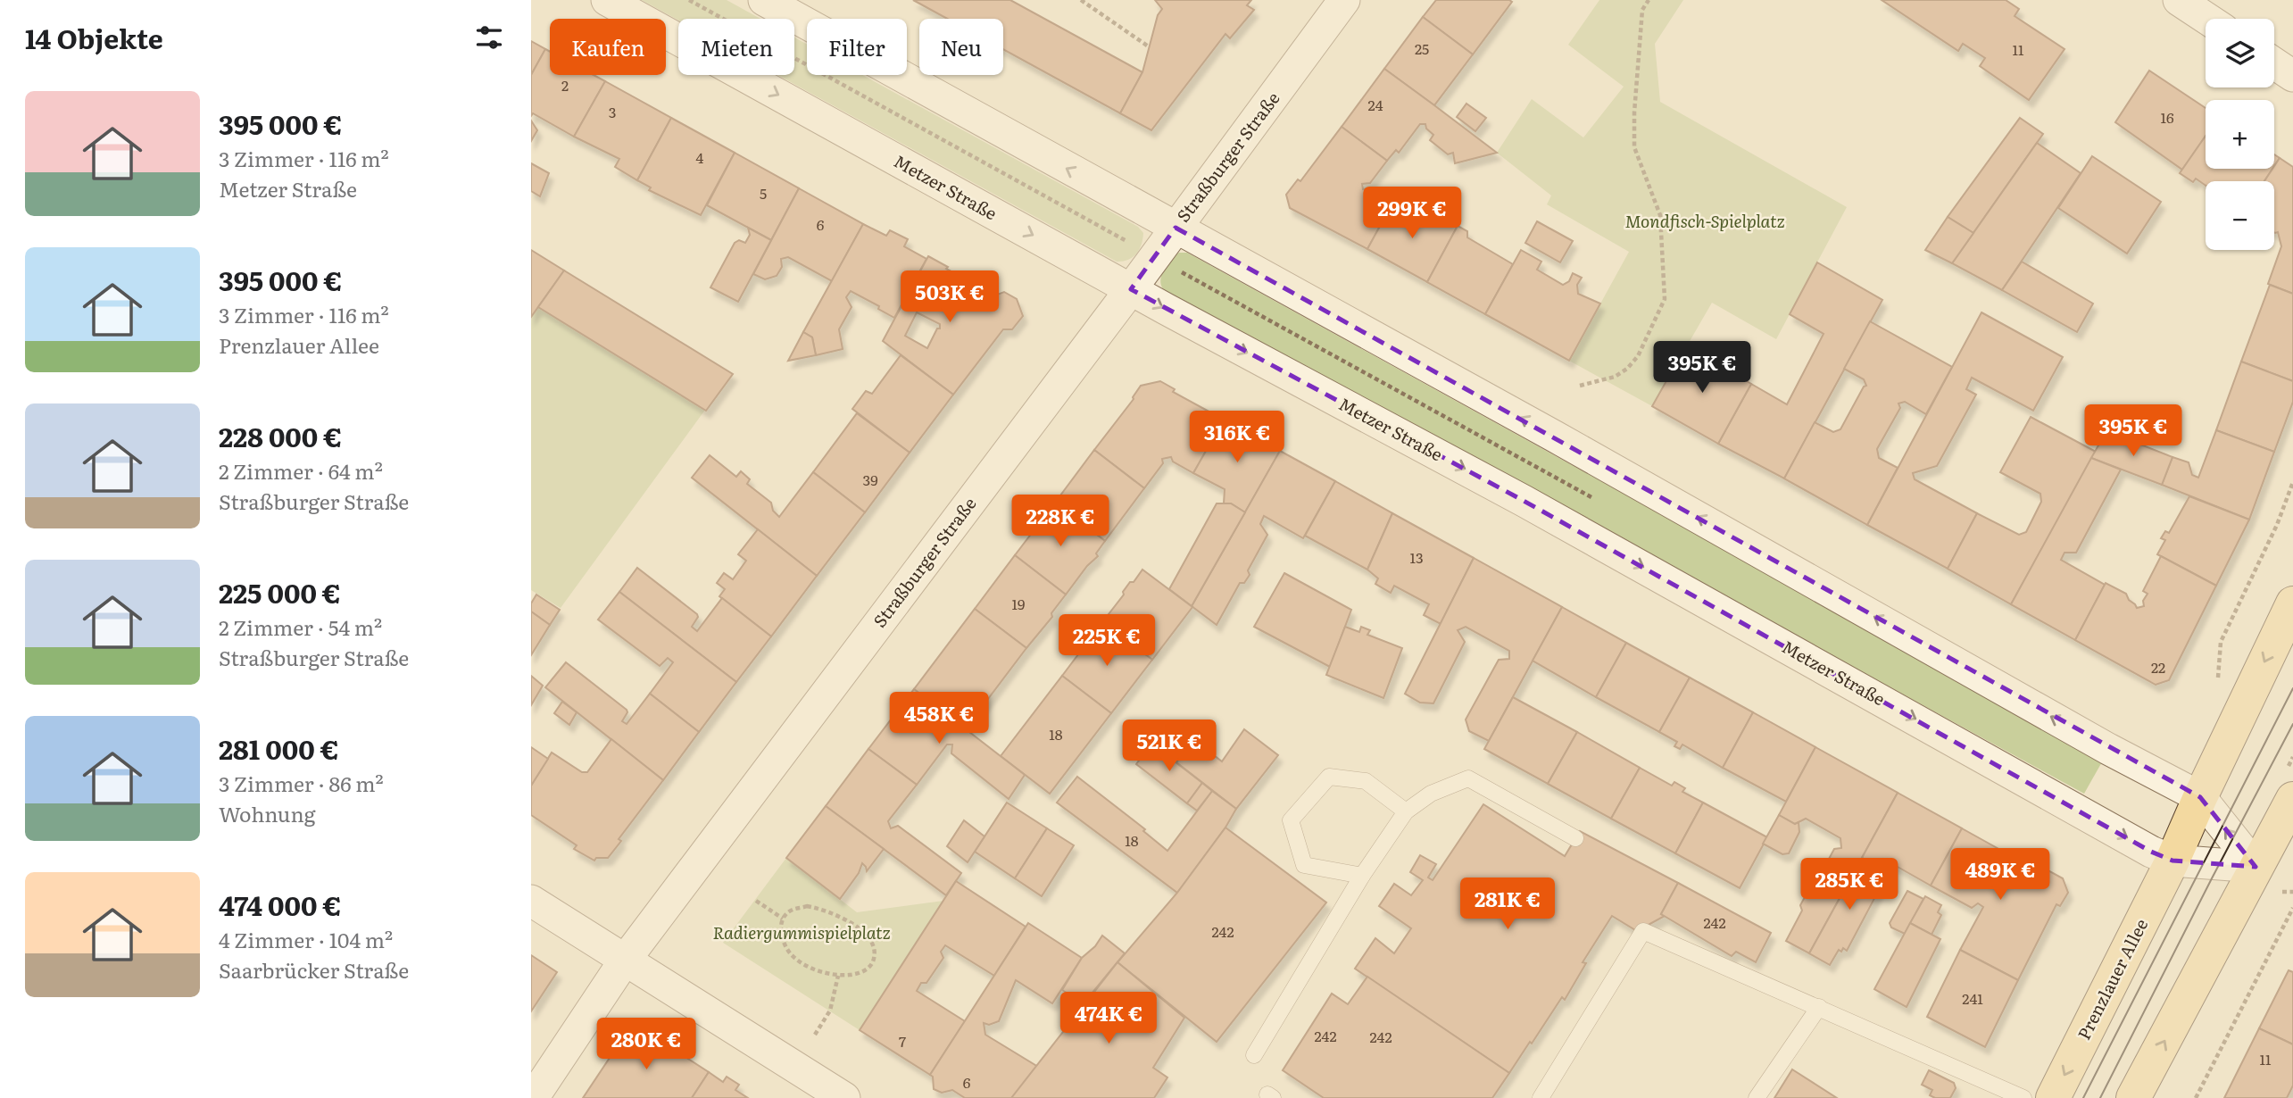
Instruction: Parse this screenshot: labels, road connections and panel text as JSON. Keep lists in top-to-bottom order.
{
  "streets": {
    "main road": ["Prenzlauer Allee"],
    "street": ["Straßburger Straße", "Metzer Straße"]
  },
  "crossings": [
    ["Straßburger Straße", "Metzer Straße"],
    ["Metzer Straße", "Prenzlauer Allee"]
  ],
  "parks": ["Mondfisch-Spielplatz", "Radiergummispielplatz"],
  "house_numbers": [
    "25",
    "11",
    "2",
    "24",
    "3",
    "16",
    "4",
    "5",
    "6",
    "39",
    "13",
    "19",
    "22",
    "18",
    "18",
    "242",
    "242",
    "241",
    "242",
    "242",
    "7",
    "11",
    "6"
  ],
  "page": {
    "heading": "14 Objekte",
    "map_buttons": ["+", "−"],
    "chip": [
      "Kaufen",
      "Mieten",
      "Filter",
      "Neu"
    ],
    "list": [
      {
        "name": "395 000 €",
        "note": "3 Zimmer · 116 m² · Metzer Straße"
      },
      {
        "name": "395 000 €",
        "note": "3 Zimmer · 116 m² · Prenzlauer Allee"
      },
      {
        "name": "228 000 €",
        "note": "2 Zimmer · 64 m² · Straßburger Straße"
      },
      {
        "name": "225 000 €",
        "note": "2 Zimmer · 54 m² · Straßburger Straße"
      },
      {
        "name": "281 000 €",
        "note": "3 Zimmer · 86 m² · Wohnung"
      },
      {
        "name": "474 000 €",
        "note": "4 Zimmer · 104 m² · Saarbrücker Straße"
      }
    ],
    "price": [
      "299K €",
      "503K €",
      "395K €",
      "395K €",
      "316K €",
      "228K €",
      "225K €",
      "458K €",
      "521K €",
      "489K €",
      "285K €",
      "281K €",
      "474K €",
      "280K €"
    ]
  }
}
